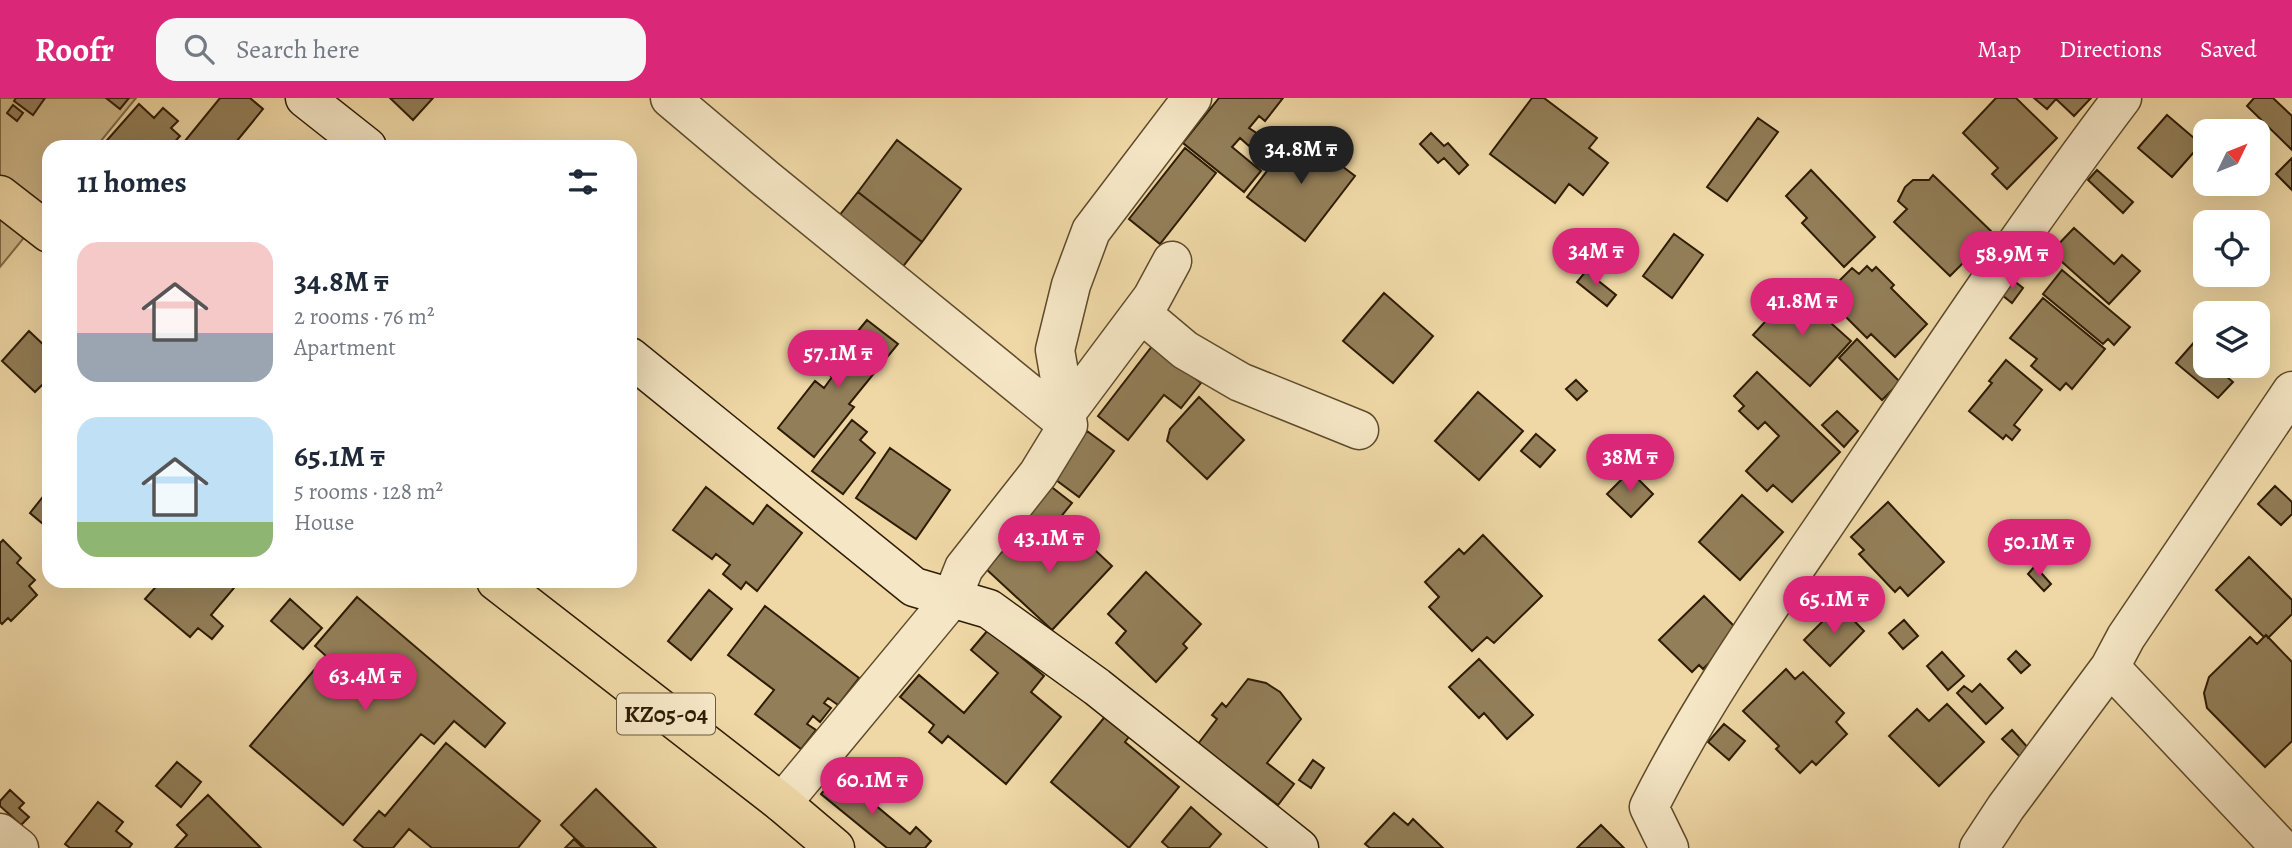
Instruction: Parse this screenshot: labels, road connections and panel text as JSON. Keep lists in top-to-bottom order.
{
  "streets": {
    "main road": ["KZ05-04"]
  },
  "north": "top right",
  "page": {
    "header": "Roofr",
    "search": "Search here",
    "nav": ["Map", "Directions", "Saved"],
    "price": [
      "34.8M ₸",
      "34M ₸",
      "58.9M ₸",
      "41.8M ₸",
      "57.1M ₸",
      "38M ₸",
      "43.1M ₸",
      "50.1M ₸",
      "65.1M ₸",
      "63.4M ₸",
      "60.1M ₸"
    ],
    "heading": "11 homes",
    "list": [
      {
        "name": "34.8M ₸",
        "note": "2 rooms · 76 m² · Apartment"
      },
      {
        "name": "65.1M ₸",
        "note": "5 rooms · 128 m² · House"
      }
    ]
  }
}
